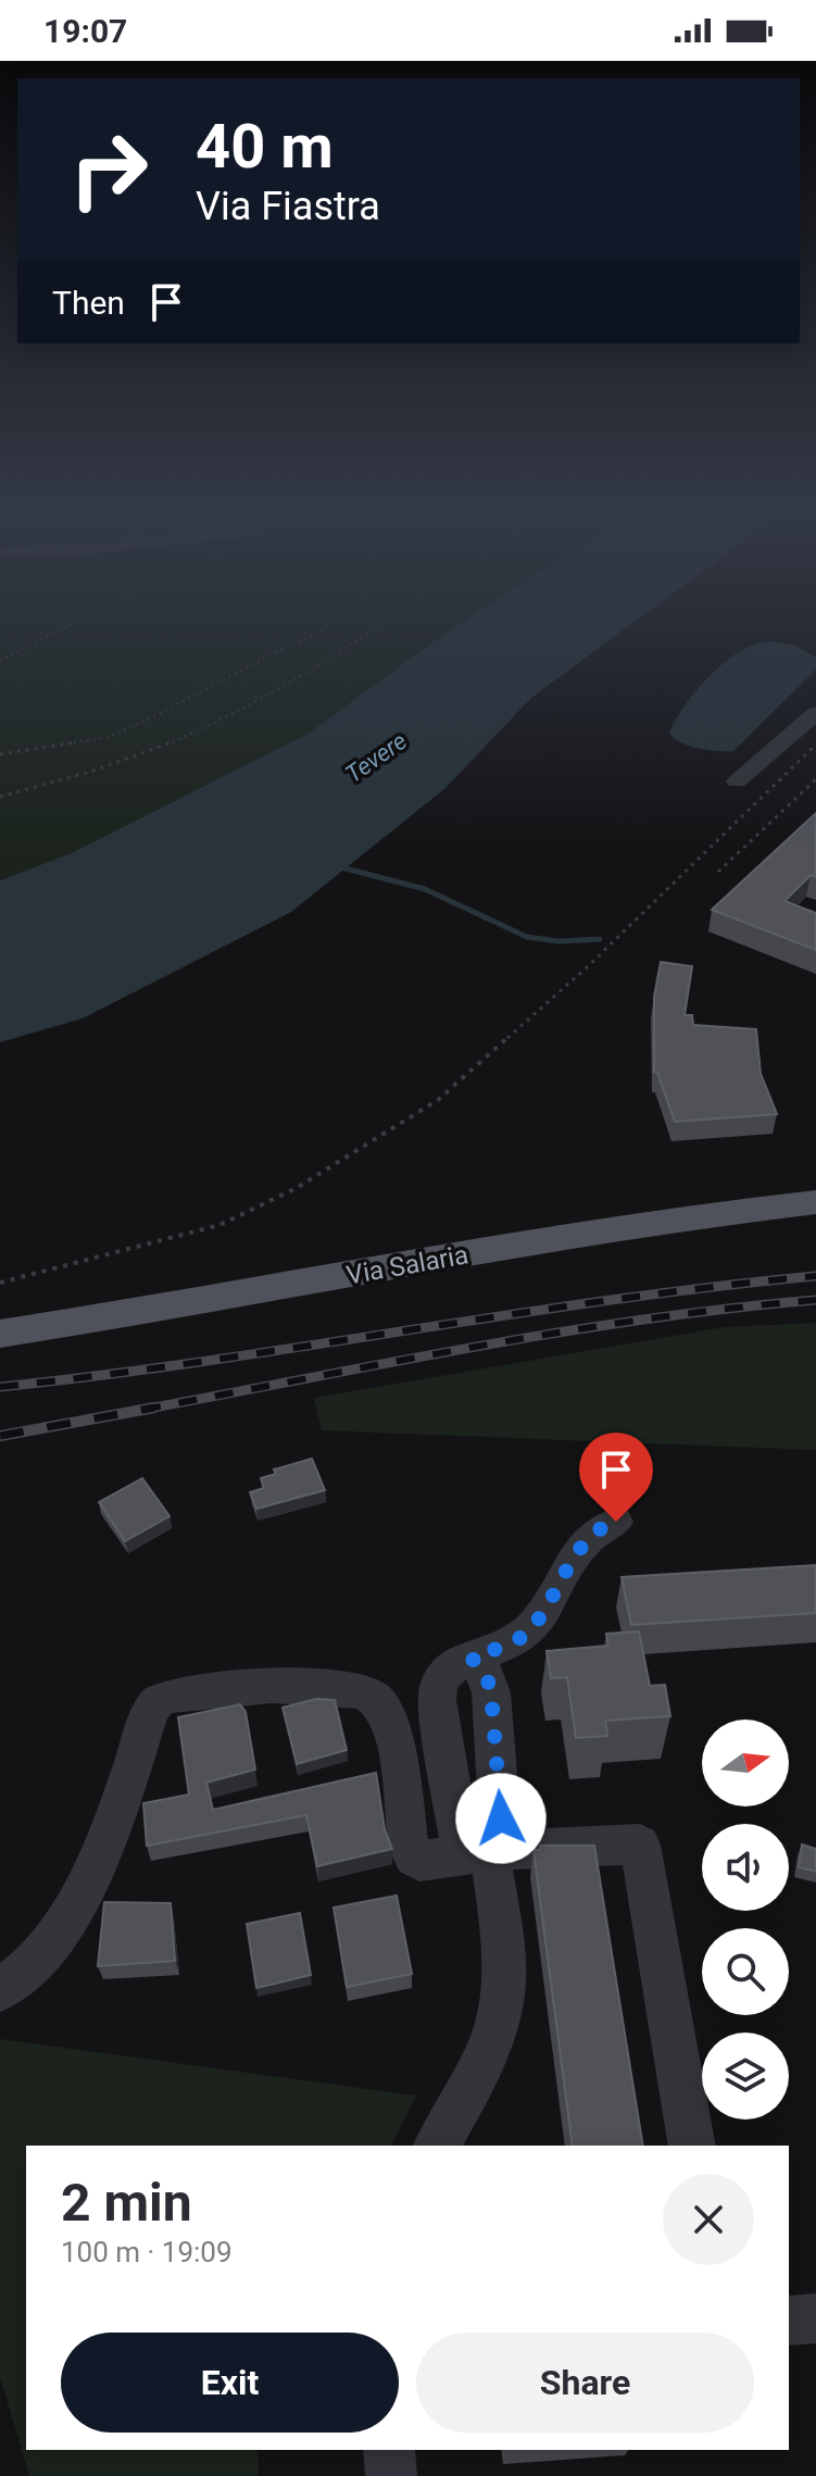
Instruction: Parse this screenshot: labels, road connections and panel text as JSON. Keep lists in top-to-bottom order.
{
  "streets": {
    "main road": ["Via Salaria"]
  },
  "water": ["Tevere"],
  "north": "right",
  "page": {
    "status": "19:07",
    "turn": ["40 m", "Via Fiastra"],
    "then": "Then",
    "heading": ["2 min", "100 m · 19:09"],
    "buttons": ["Exit", "Share"]
  }
}
